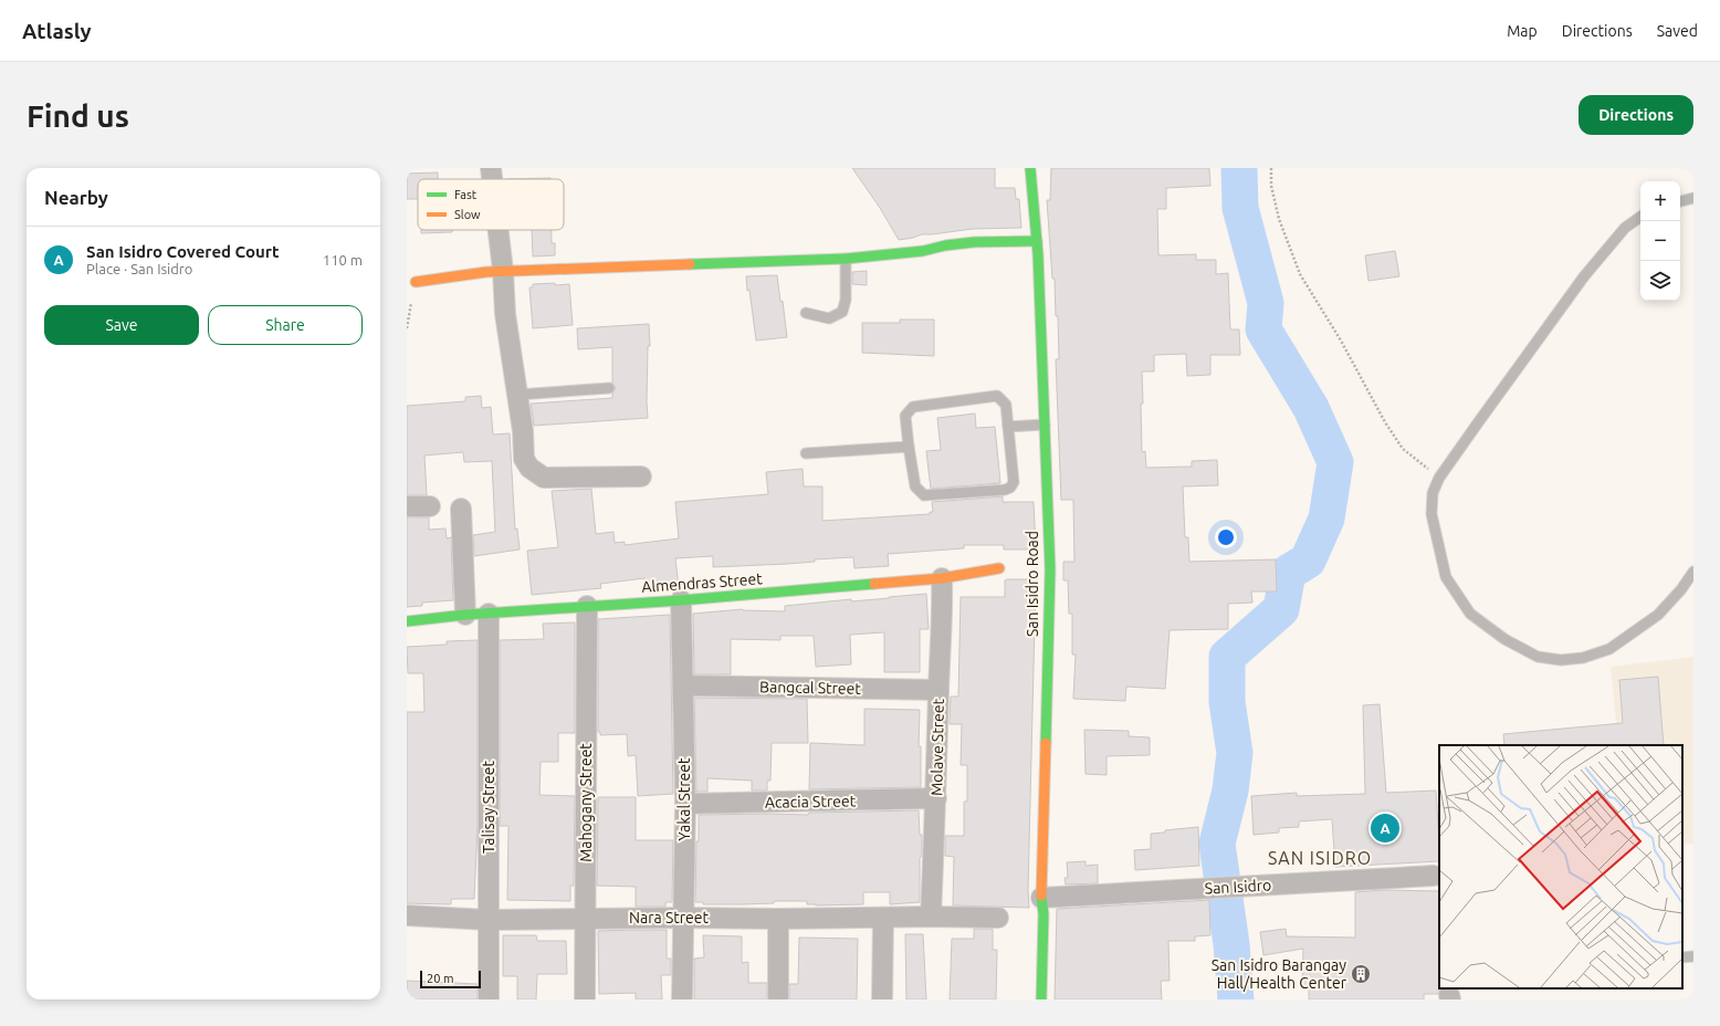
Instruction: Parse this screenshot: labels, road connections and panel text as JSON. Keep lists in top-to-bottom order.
{
  "streets": {
    "street": [
      "Almendras Street",
      "San Isidro Road",
      "Bangcal Street",
      "Molave Street",
      "Yakal Street",
      "Acacia Street",
      "Mahogany Street",
      "Talisay Street",
      "San Isidro",
      "Nara Street"
    ]
  },
  "crossings": [
    ["Almendras Street", "Molave Street"],
    ["Almendras Street", "Yakal Street"],
    ["Almendras Street", "Mahogany Street"],
    ["Almendras Street", "Talisay Street"],
    ["San Isidro Road", "San Isidro"],
    ["Bangcal Street", "Molave Street"],
    ["Bangcal Street", "Yakal Street"],
    ["Molave Street", "Acacia Street"],
    ["Molave Street", "Nara Street"],
    ["Yakal Street", "Acacia Street"],
    ["Yakal Street", "Nara Street"],
    ["Mahogany Street", "Nara Street"],
    ["Talisay Street", "Nara Street"]
  ],
  "districts": ["SAN ISIDRO"],
  "places": {
    "building": ["San Isidro Barangay Hall/Health Center"]
  },
  "legend": ["Fast", "Slow"],
  "scale_bar": "20 m",
  "page": {
    "header": "Atlasly",
    "nav": ["Map", "Directions", "Saved"],
    "buttons": [
      "Directions",
      ["Save", "Share"]
    ],
    "title": "Find us",
    "heading": "Nearby",
    "map_buttons": ["+", "−"],
    "list": [
      {
        "mark": "A",
        "name": "San Isidro Covered Court",
        "note": "Place · San Isidro",
        "value": "110 m"
      }
    ],
    "pins": "A",
    "scale": "20 m"
  }
}
